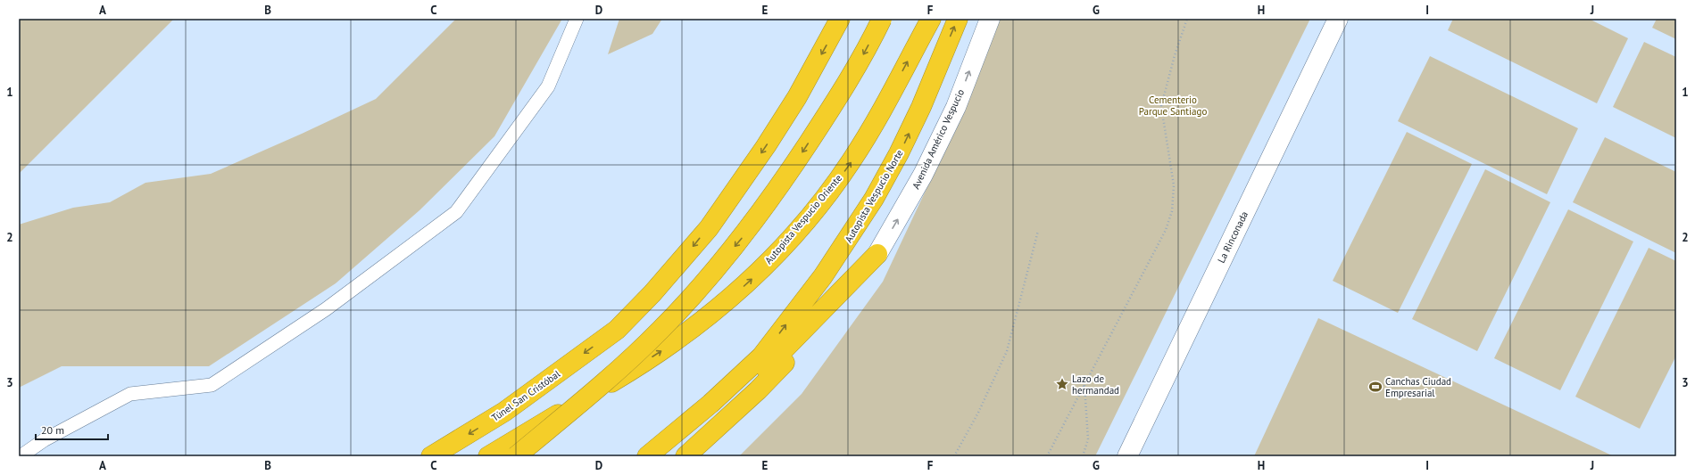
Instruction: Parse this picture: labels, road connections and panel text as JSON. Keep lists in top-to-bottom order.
{
  "streets": {
    "highway": ["Autopista Vespucio Norte", "Autopista Vespucio Oriente", "Túnel San Cristóbal"],
    "street": ["Avenida Américo Vespucio", "La Rinconada"]
  },
  "one_way": ["Avenida Américo Vespucio"],
  "parks": ["Cementerio Parque Santiago"],
  "places": {
    "place": ["Lazo de hermandad"],
    "sports": ["Canchas Ciudad Empresarial"]
  },
  "scale_bar": "20 m",
  "grid": {
    "columns": [
      "A",
      "B",
      "C",
      "D",
      "E",
      "F",
      "G",
      "H",
      "I",
      "J"
    ],
    "rows": ["1", "2", "3"]
  }
}
